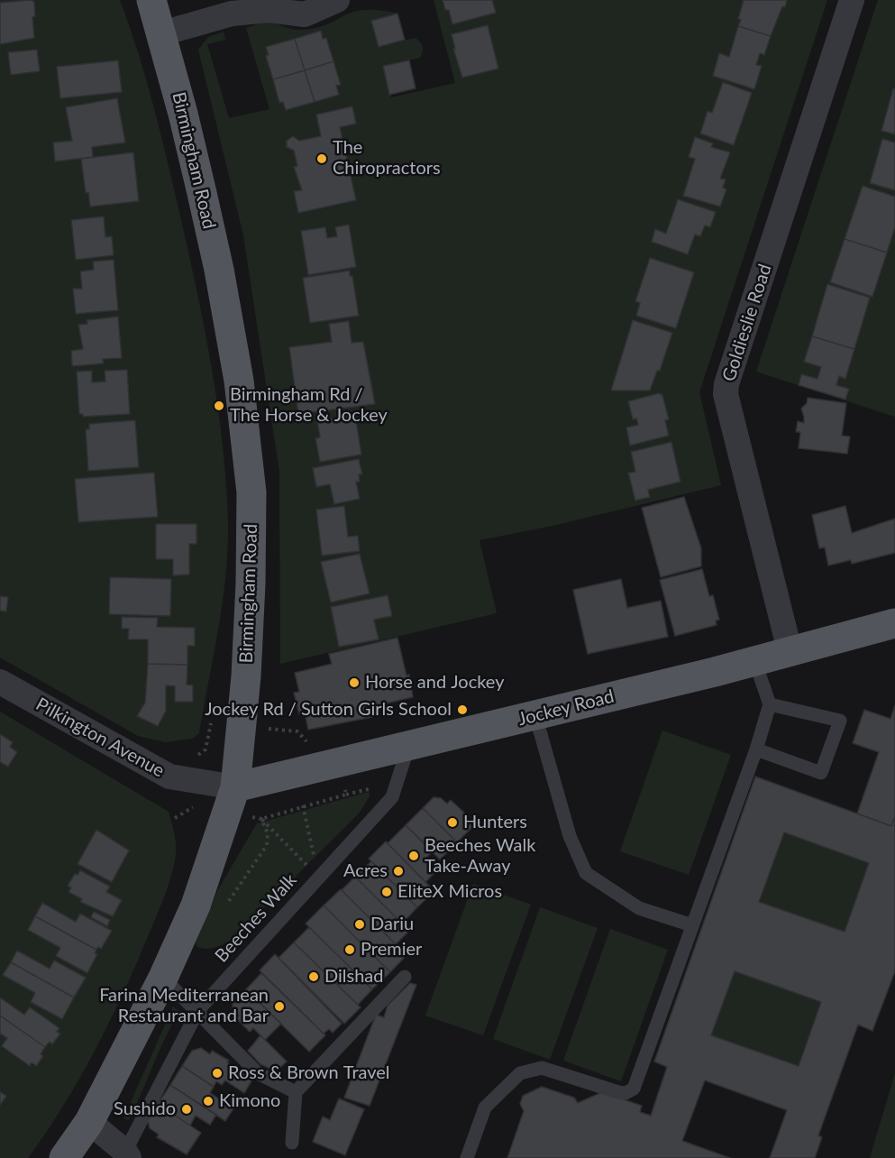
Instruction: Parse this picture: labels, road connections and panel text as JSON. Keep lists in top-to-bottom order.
{
  "streets": {
    "main road": ["Birmingham Road", "Jockey Road"],
    "street": ["Goldieslie Road", "Pilkington Avenue"],
    "lane": ["Beeches Walk"]
  },
  "crossings": [
    ["Birmingham Road", "Jockey Road"],
    ["Birmingham Road", "Pilkington Avenue"],
    ["Goldieslie Road", "Jockey Road"],
    ["Jockey Road", "Pilkington Avenue"],
    ["Jockey Road", "Beeches Walk"]
  ],
  "places": [
    "The Chiropractors",
    "Birmingham Rd / The Horse & Jockey",
    "Horse and Jockey",
    "Jockey Rd / Sutton Girls School",
    "Hunters",
    "Beeches Walk Take-Away",
    "Acres",
    "EliteX Micros",
    "Dariu",
    "Premier",
    "Dilshad",
    "Farina Mediterranean Restaurant and Bar",
    "Ross & Brown Travel",
    "Kimono",
    "Sushido"
  ]
}
